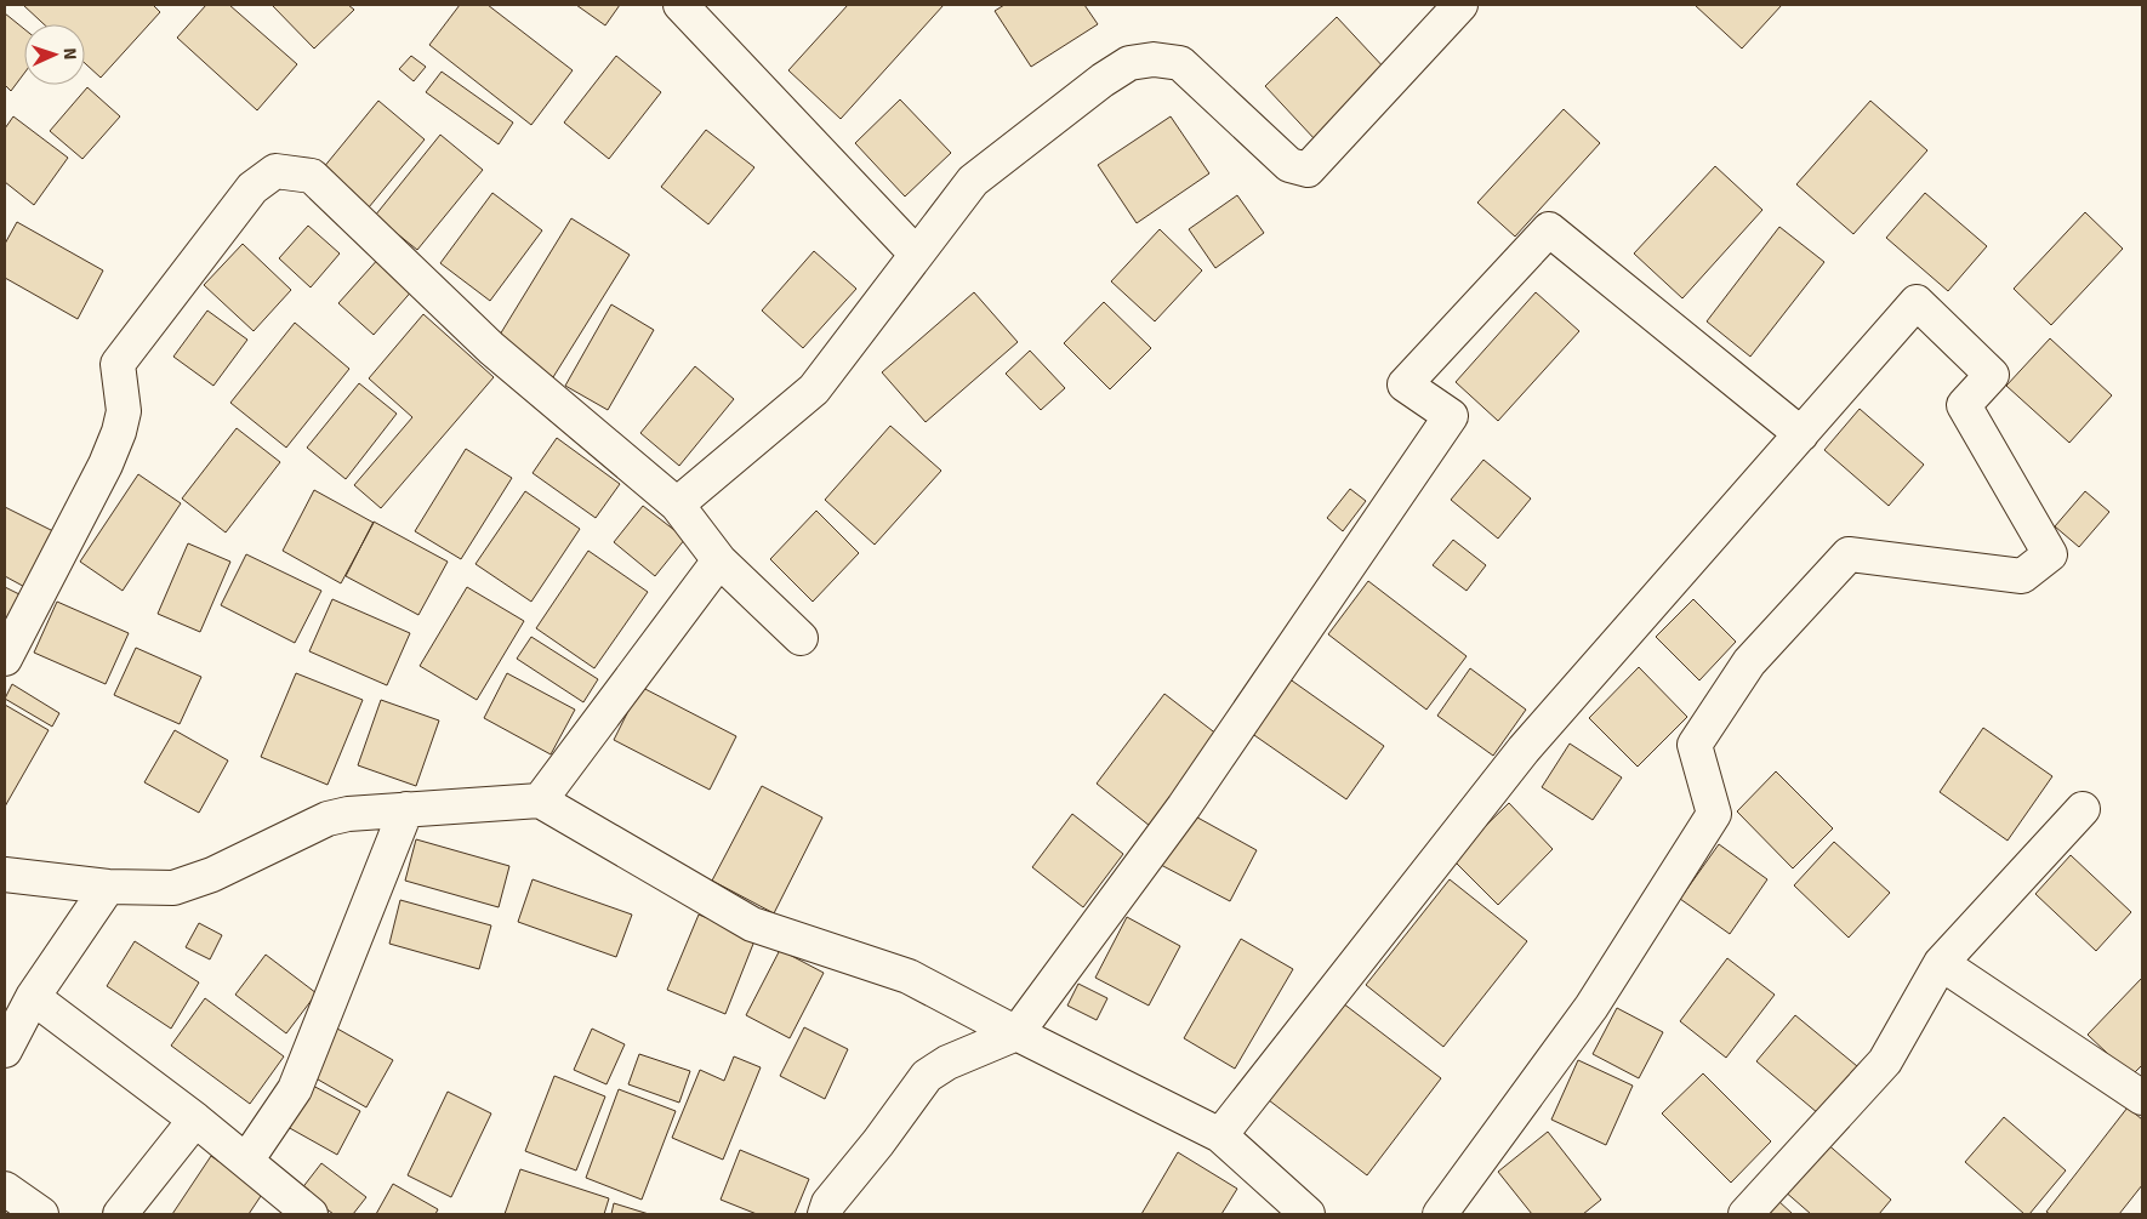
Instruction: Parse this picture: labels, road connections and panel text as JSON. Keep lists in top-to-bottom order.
{
  "north": "right"
}
